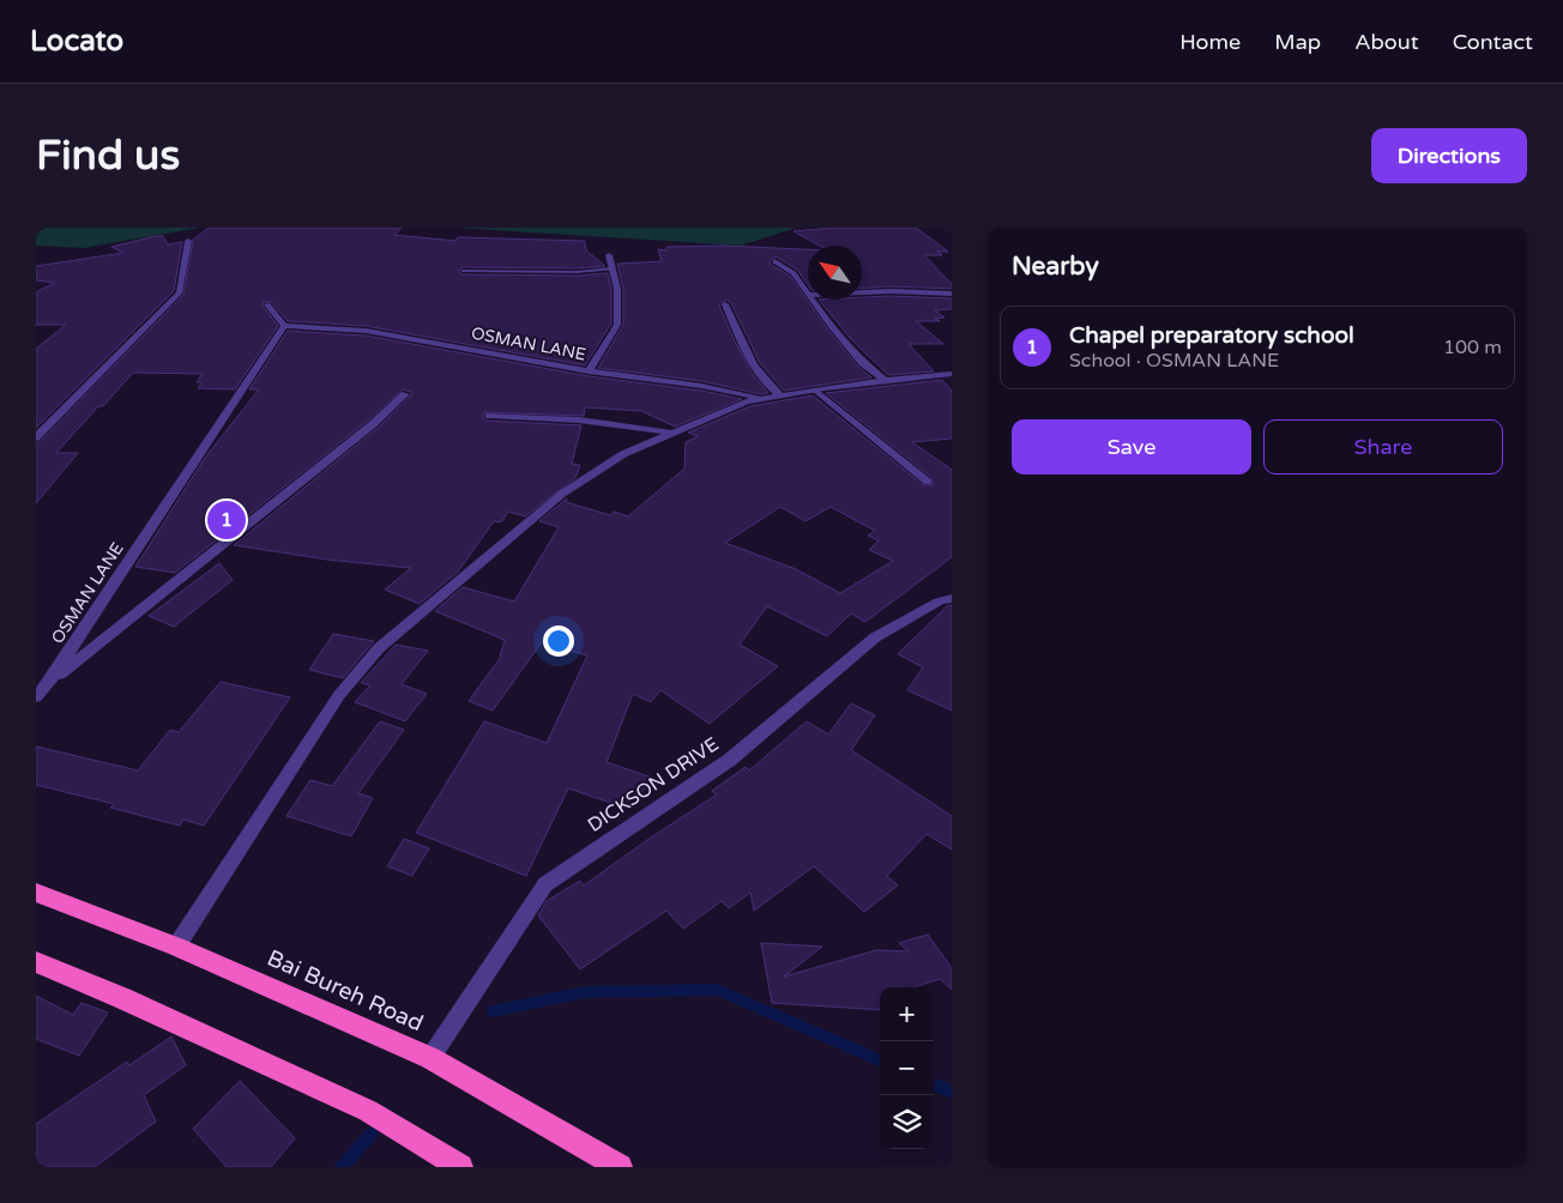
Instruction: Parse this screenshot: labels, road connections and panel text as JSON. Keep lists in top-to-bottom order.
{
  "streets": {
    "highway": ["Bai Bureh Road"],
    "street": ["OSMAN LANE", "DICKSON DRIVE"]
  },
  "crossings": [
    ["DICKSON DRIVE", "Bai Bureh Road"]
  ],
  "north": "top left",
  "page": {
    "header": "Locato",
    "nav": [
      "Home",
      "Map",
      "About",
      "Contact"
    ],
    "buttons": [
      "Directions",
      ["Save", "Share"]
    ],
    "title": "Find us",
    "heading": "Nearby",
    "list": [
      {
        "mark": "1",
        "name": "Chapel preparatory school",
        "note": "School · OSMAN LANE",
        "value": "100 m"
      }
    ],
    "pins": "1",
    "map_buttons": ["+", "−"]
  }
}
